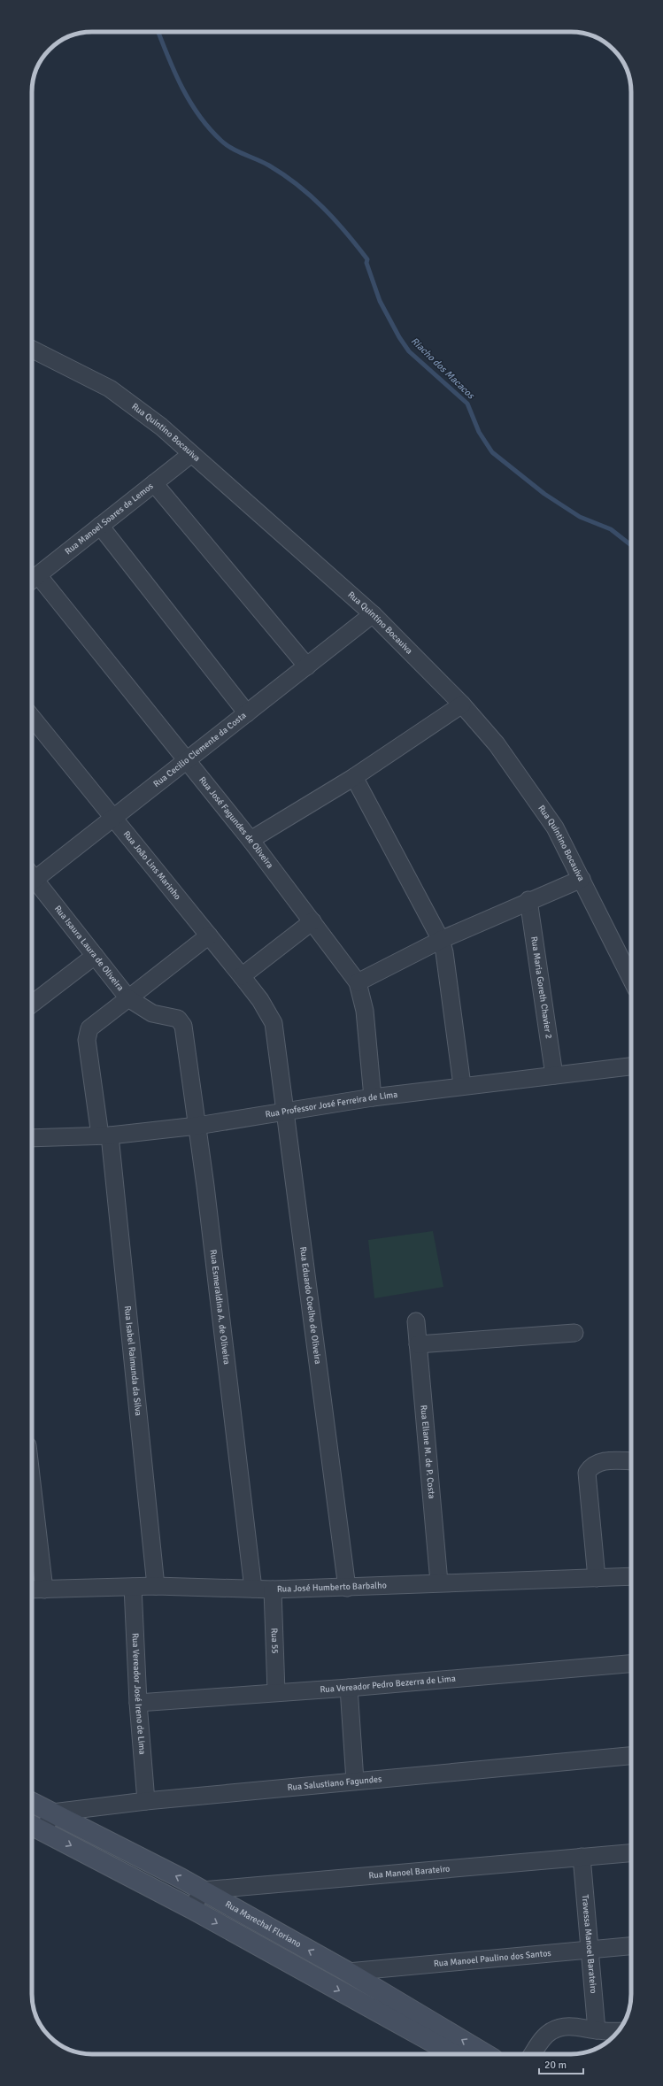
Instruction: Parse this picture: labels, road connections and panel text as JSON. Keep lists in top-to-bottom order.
{
  "streets": {
    "street": [
      "Rua Quintino Bocauiva",
      "Rua Manoel Soares de Lemos",
      "Rua Cecilio Clemente da Costa",
      "Rua José Fagundes de Oliveira",
      "Rua João Lins Marinho",
      "Rua Isaura Laura de Oliveira",
      "Rua Maria Goreth Chavier 2",
      "Rua Professor José Ferreira de Lima",
      "Rua Eduardo Coelho de Oliveira",
      "Rua Esmeraldina A. de Oliveira",
      "Rua Isabel Raimunda da Silva",
      "Rua Eliane M. de P. Costa",
      "Rua José Humberto Barbalho",
      "Rua 55",
      "Rua Vereador Pedro Bezerra de Lima",
      "Rua Vereador José Ireno de Lima",
      "Rua Salustiano Fagundes",
      "Rua Manoel Barateiro",
      "Rua Marechal Floriano",
      "Travessa Manoel Barateiro",
      "Rua Manoel Paulino dos Santos"
    ]
  },
  "crossings": [
    ["Rua Quintino Bocauiva", "Rua Manoel Soares de Lemos"],
    ["Rua Quintino Bocauiva", "Rua Cecilio Clemente da Costa"],
    ["Rua Manoel Soares de Lemos", "Rua José Fagundes de Oliveira"],
    ["Rua Cecilio Clemente da Costa", "Rua José Fagundes de Oliveira"],
    ["Rua Cecilio Clemente da Costa", "Rua João Lins Marinho"],
    ["Rua José Fagundes de Oliveira", "Rua Professor José Ferreira de Lima"],
    ["Rua João Lins Marinho", "Rua Isaura Laura de Oliveira"],
    ["Rua João Lins Marinho", "Rua Eduardo Coelho de Oliveira"],
    ["Rua Isaura Laura de Oliveira", "Rua Esmeraldina A. de Oliveira"],
    ["Rua Isaura Laura de Oliveira", "Rua Isabel Raimunda da Silva"],
    ["Rua Maria Goreth Chavier 2", "Rua Professor José Ferreira de Lima"],
    ["Rua Professor José Ferreira de Lima", "Rua Eduardo Coelho de Oliveira"],
    ["Rua Professor José Ferreira de Lima", "Rua Esmeraldina A. de Oliveira"],
    ["Rua Professor José Ferreira de Lima", "Rua Isabel Raimunda da Silva"],
    ["Rua Eduardo Coelho de Oliveira", "Rua José Humberto Barbalho"],
    ["Rua Esmeraldina A. de Oliveira", "Rua Isabel Raimunda da Silva"],
    ["Rua Esmeraldina A. de Oliveira", "Rua José Humberto Barbalho"],
    ["Rua Isabel Raimunda da Silva", "Rua José Humberto Barbalho"],
    ["Rua Eliane M. de P. Costa", "Rua José Humberto Barbalho"],
    ["Rua José Humberto Barbalho", "Rua 55"],
    ["Rua José Humberto Barbalho", "Rua Vereador José Ireno de Lima"],
    ["Rua 55", "Rua Vereador Pedro Bezerra de Lima"],
    ["Rua Vereador Pedro Bezerra de Lima", "Rua Vereador José Ireno de Lima"],
    ["Rua Vereador José Ireno de Lima", "Rua Salustiano Fagundes"],
    ["Rua Salustiano Fagundes", "Rua Marechal Floriano"],
    ["Rua Manoel Barateiro", "Rua Marechal Floriano"],
    ["Rua Manoel Barateiro", "Travessa Manoel Barateiro"],
    ["Rua Marechal Floriano", "Rua Manoel Paulino dos Santos"],
    ["Travessa Manoel Barateiro", "Rua Manoel Paulino dos Santos"]
  ],
  "water": ["Riacho dos Macacos"],
  "scale_bar": "20 m"
}
